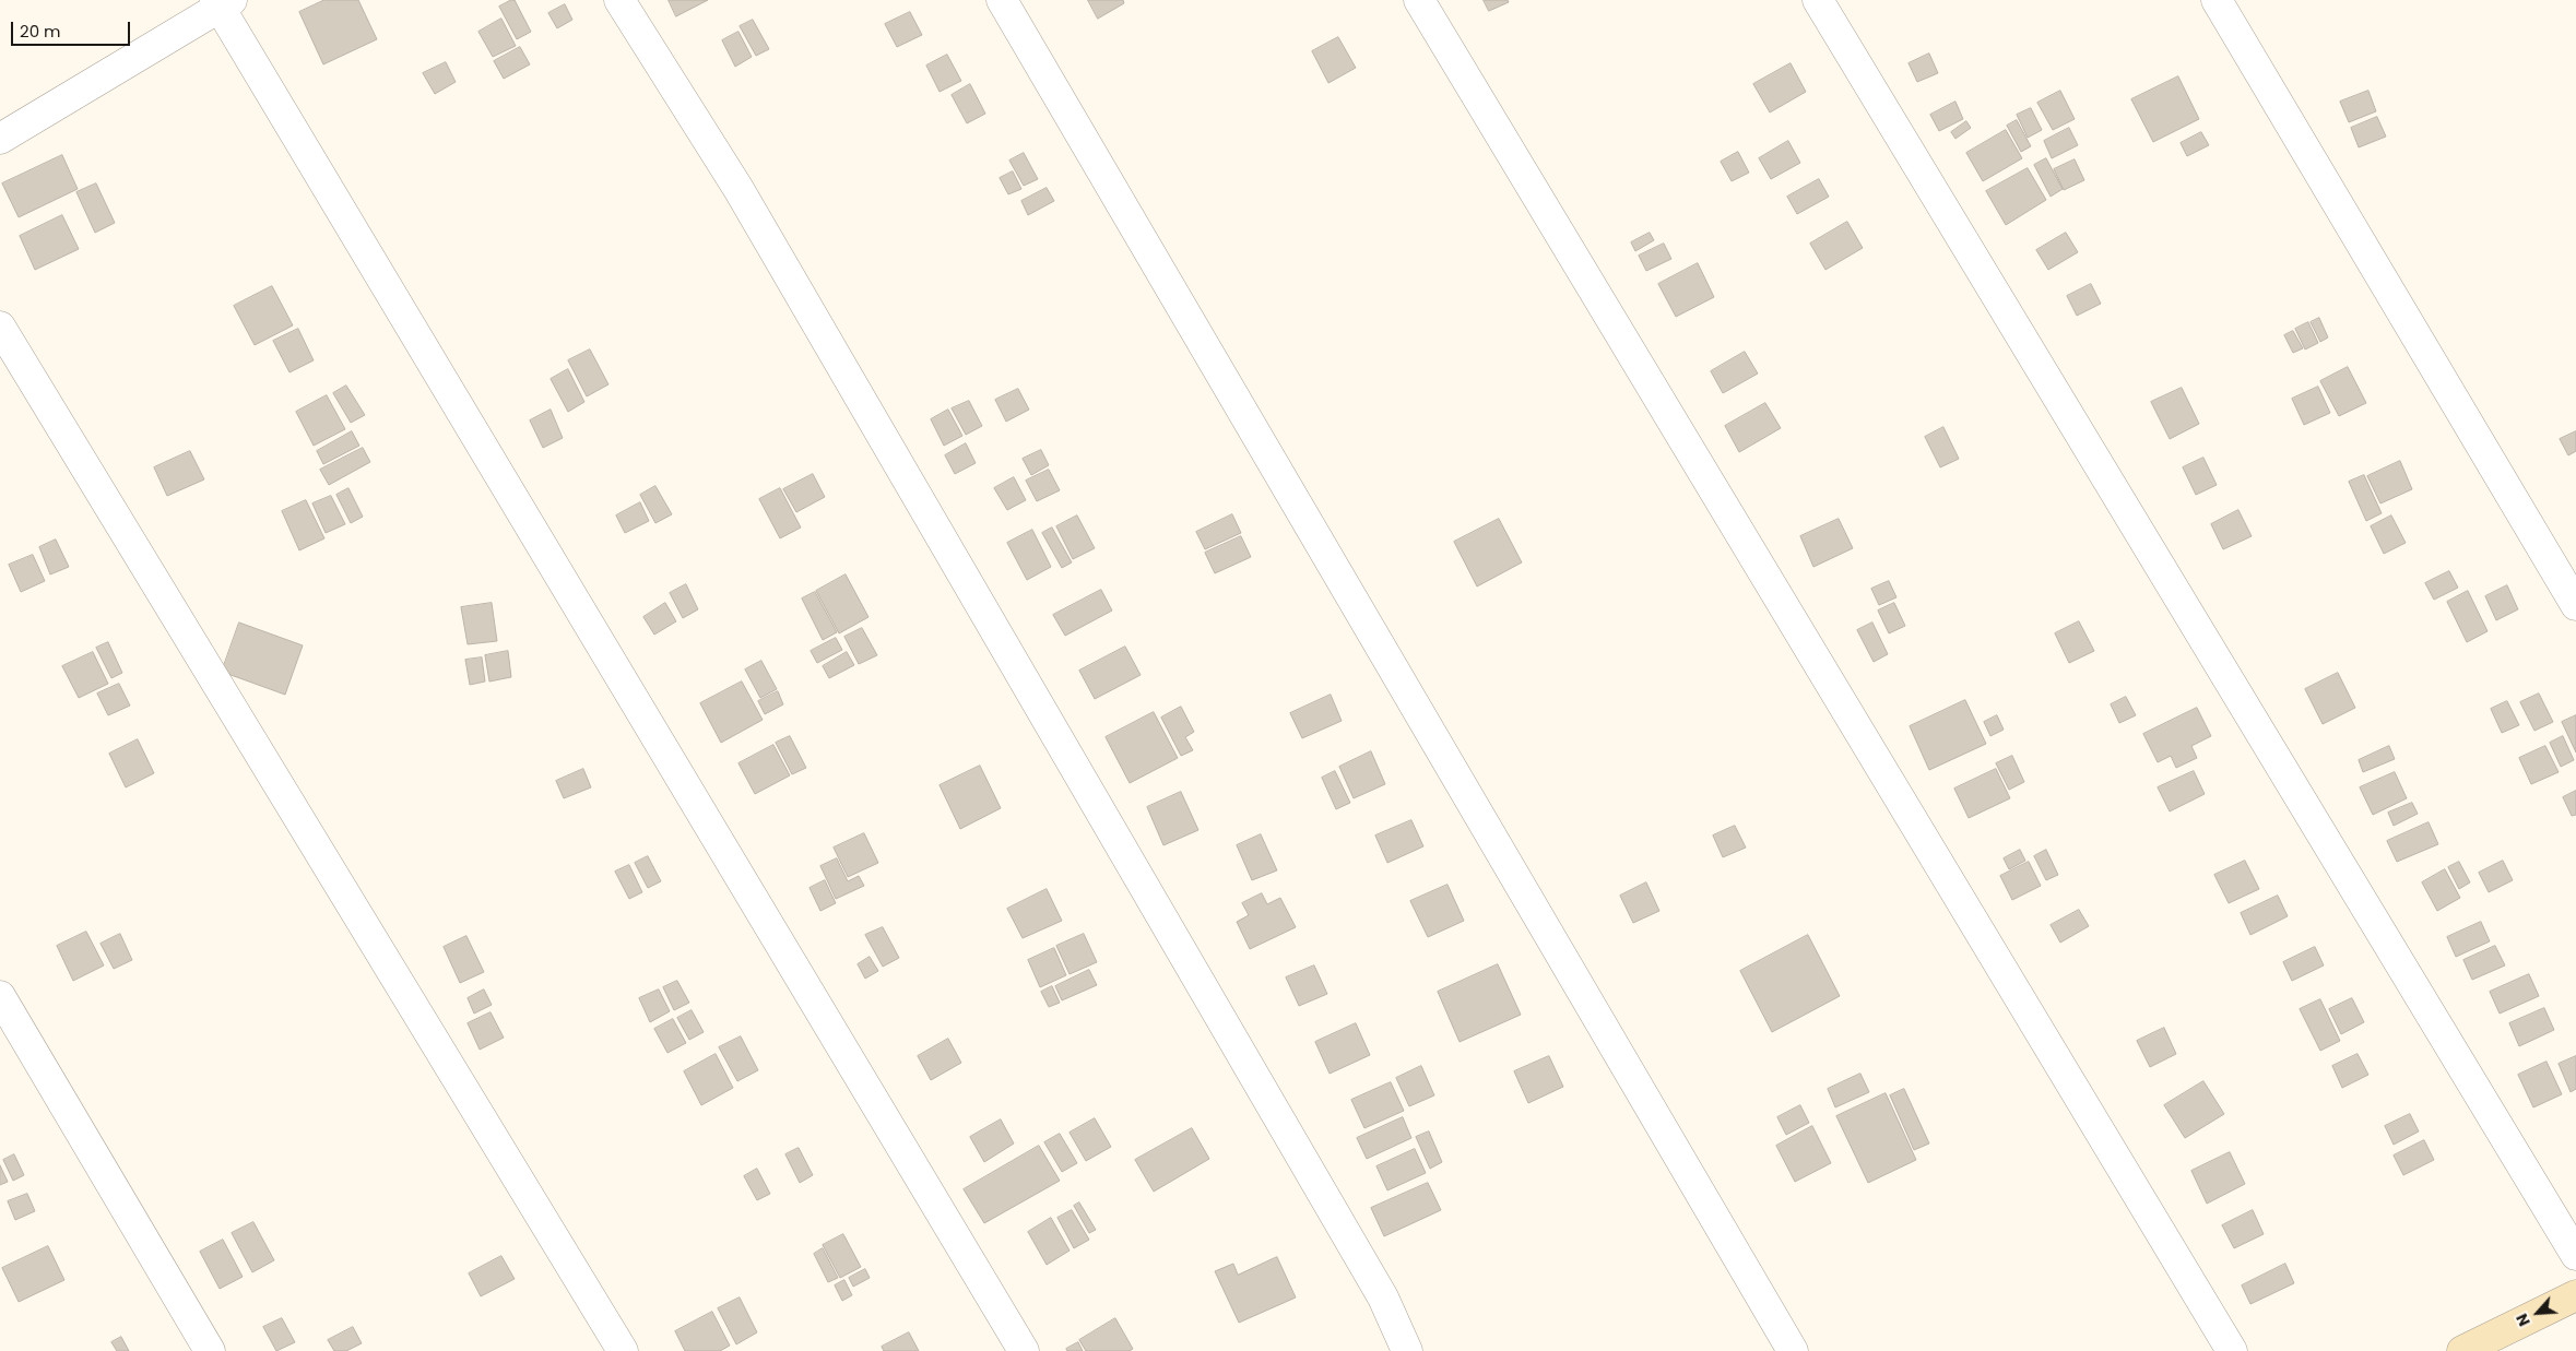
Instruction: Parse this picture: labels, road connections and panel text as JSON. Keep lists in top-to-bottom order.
{
  "scale_bar": "20 m",
  "north": "bottom left"
}
